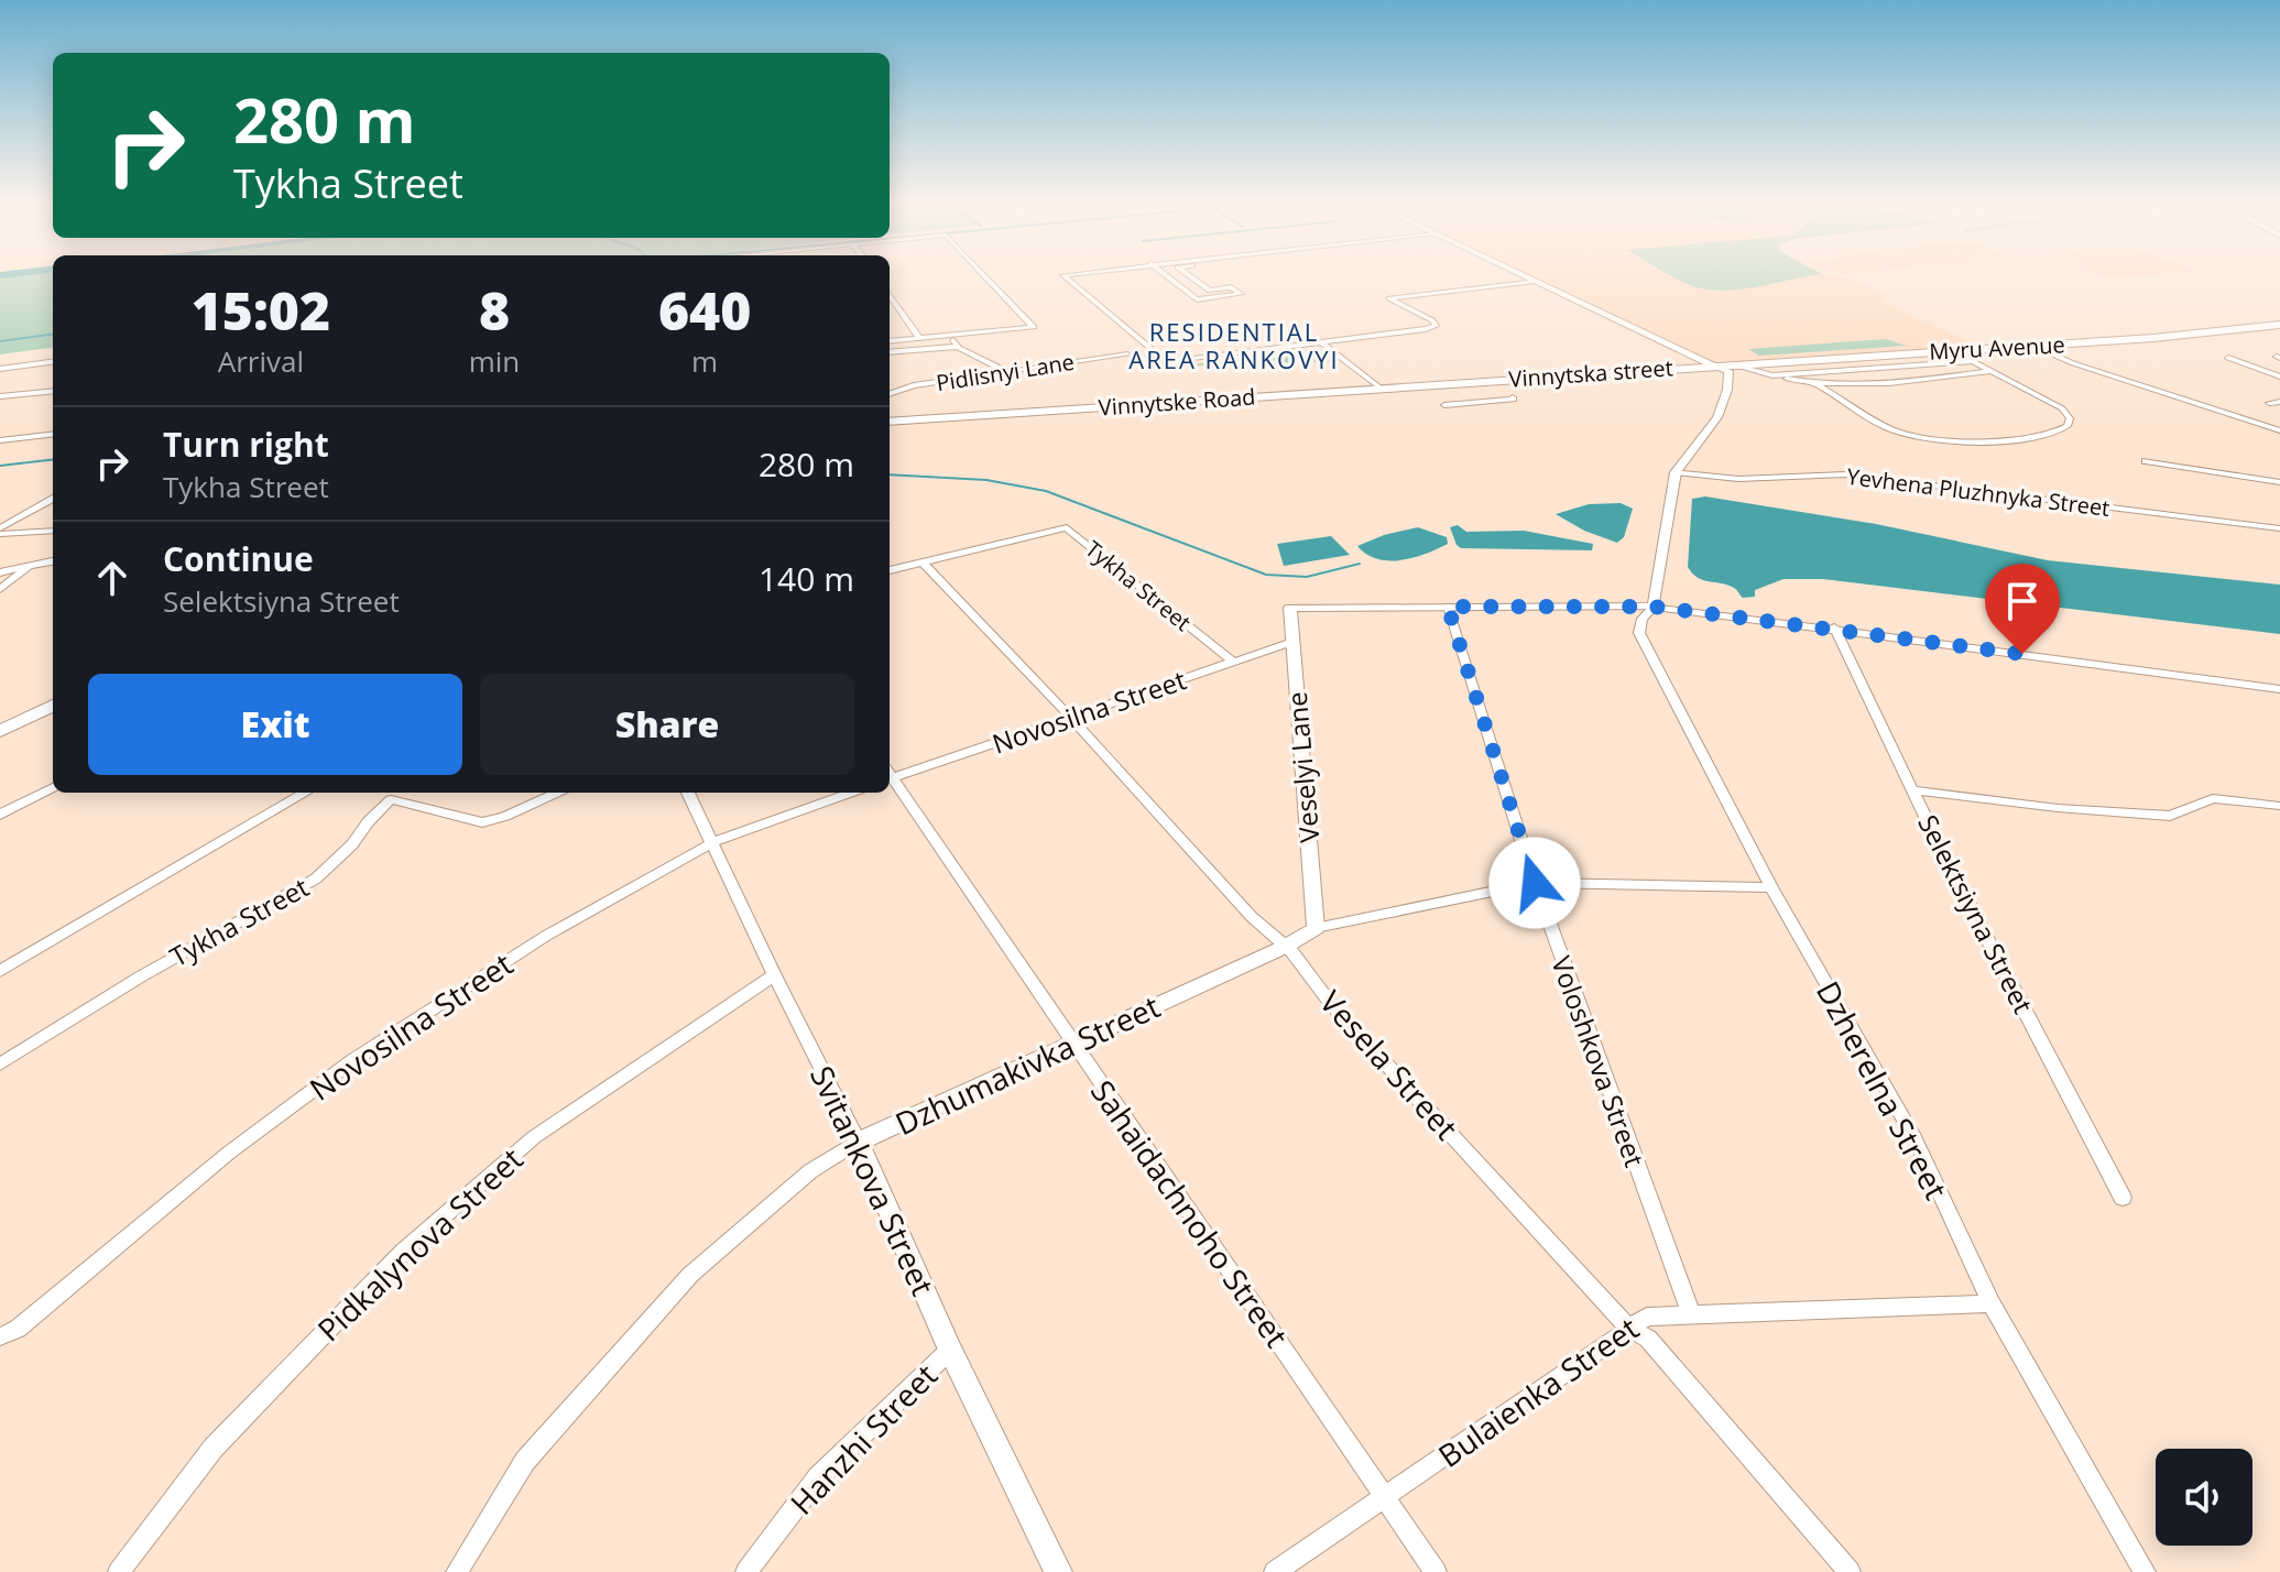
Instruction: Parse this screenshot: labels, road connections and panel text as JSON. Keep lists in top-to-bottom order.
{
  "streets": {
    "main road": ["Myru Avenue", "Vinnytska street", "Vinnytske Road"],
    "street": [
      "Pidlisnyi Lane",
      "Yevhena Pluzhnyka Street",
      "Tykha Street",
      "Novosilna Street",
      "Veselyi Lane",
      "Selektsiyna Street",
      "Voloshkova Street",
      "Dzhumakivka Street",
      "Vesela Street",
      "Dzherelna Street",
      "Svitankova Street",
      "Sahaidachnoho Street",
      "Pidkalynova Street",
      "Bulaienka Street",
      "Hanzhi Street"
    ]
  },
  "crossings": [
    ["Myru Avenue", "Vinnytska street"],
    ["Vinnytska street", "Vinnytske Road"],
    ["Tykha Street", "Novosilna Street"],
    ["Tykha Street", "Vesela Street"],
    ["Novosilna Street", "Veselyi Lane"],
    ["Novosilna Street", "Vesela Street"],
    ["Novosilna Street", "Svitankova Street"],
    ["Veselyi Lane", "Voloshkova Street"],
    ["Veselyi Lane", "Dzhumakivka Street"],
    ["Voloshkova Street", "Dzhumakivka Street"],
    ["Voloshkova Street", "Bulaienka Street"],
    ["Dzhumakivka Street", "Vesela Street"],
    ["Dzhumakivka Street", "Dzherelna Street"],
    ["Dzhumakivka Street", "Svitankova Street"],
    ["Dzhumakivka Street", "Sahaidachnoho Street"],
    ["Vesela Street", "Bulaienka Street"],
    ["Dzherelna Street", "Bulaienka Street"],
    ["Svitankova Street", "Pidkalynova Street"],
    ["Svitankova Street", "Hanzhi Street"],
    ["Sahaidachnoho Street", "Bulaienka Street"]
  ],
  "districts": ["RESIDENTIAL AREA RANKOVYI"],
  "page": {
    "turn": ["280 m", "Tykha Street"],
    "eta": [
      "15:02",
      "Arrival",
      "8",
      "min",
      "640",
      "m"
    ],
    "list": [
      {
        "name": "Turn right",
        "note": "Tykha Street",
        "value": "280 m"
      },
      {
        "name": "Continue",
        "note": "Selektsiyna Street",
        "value": "140 m"
      }
    ],
    "buttons": ["Exit", "Share"]
  }
}
